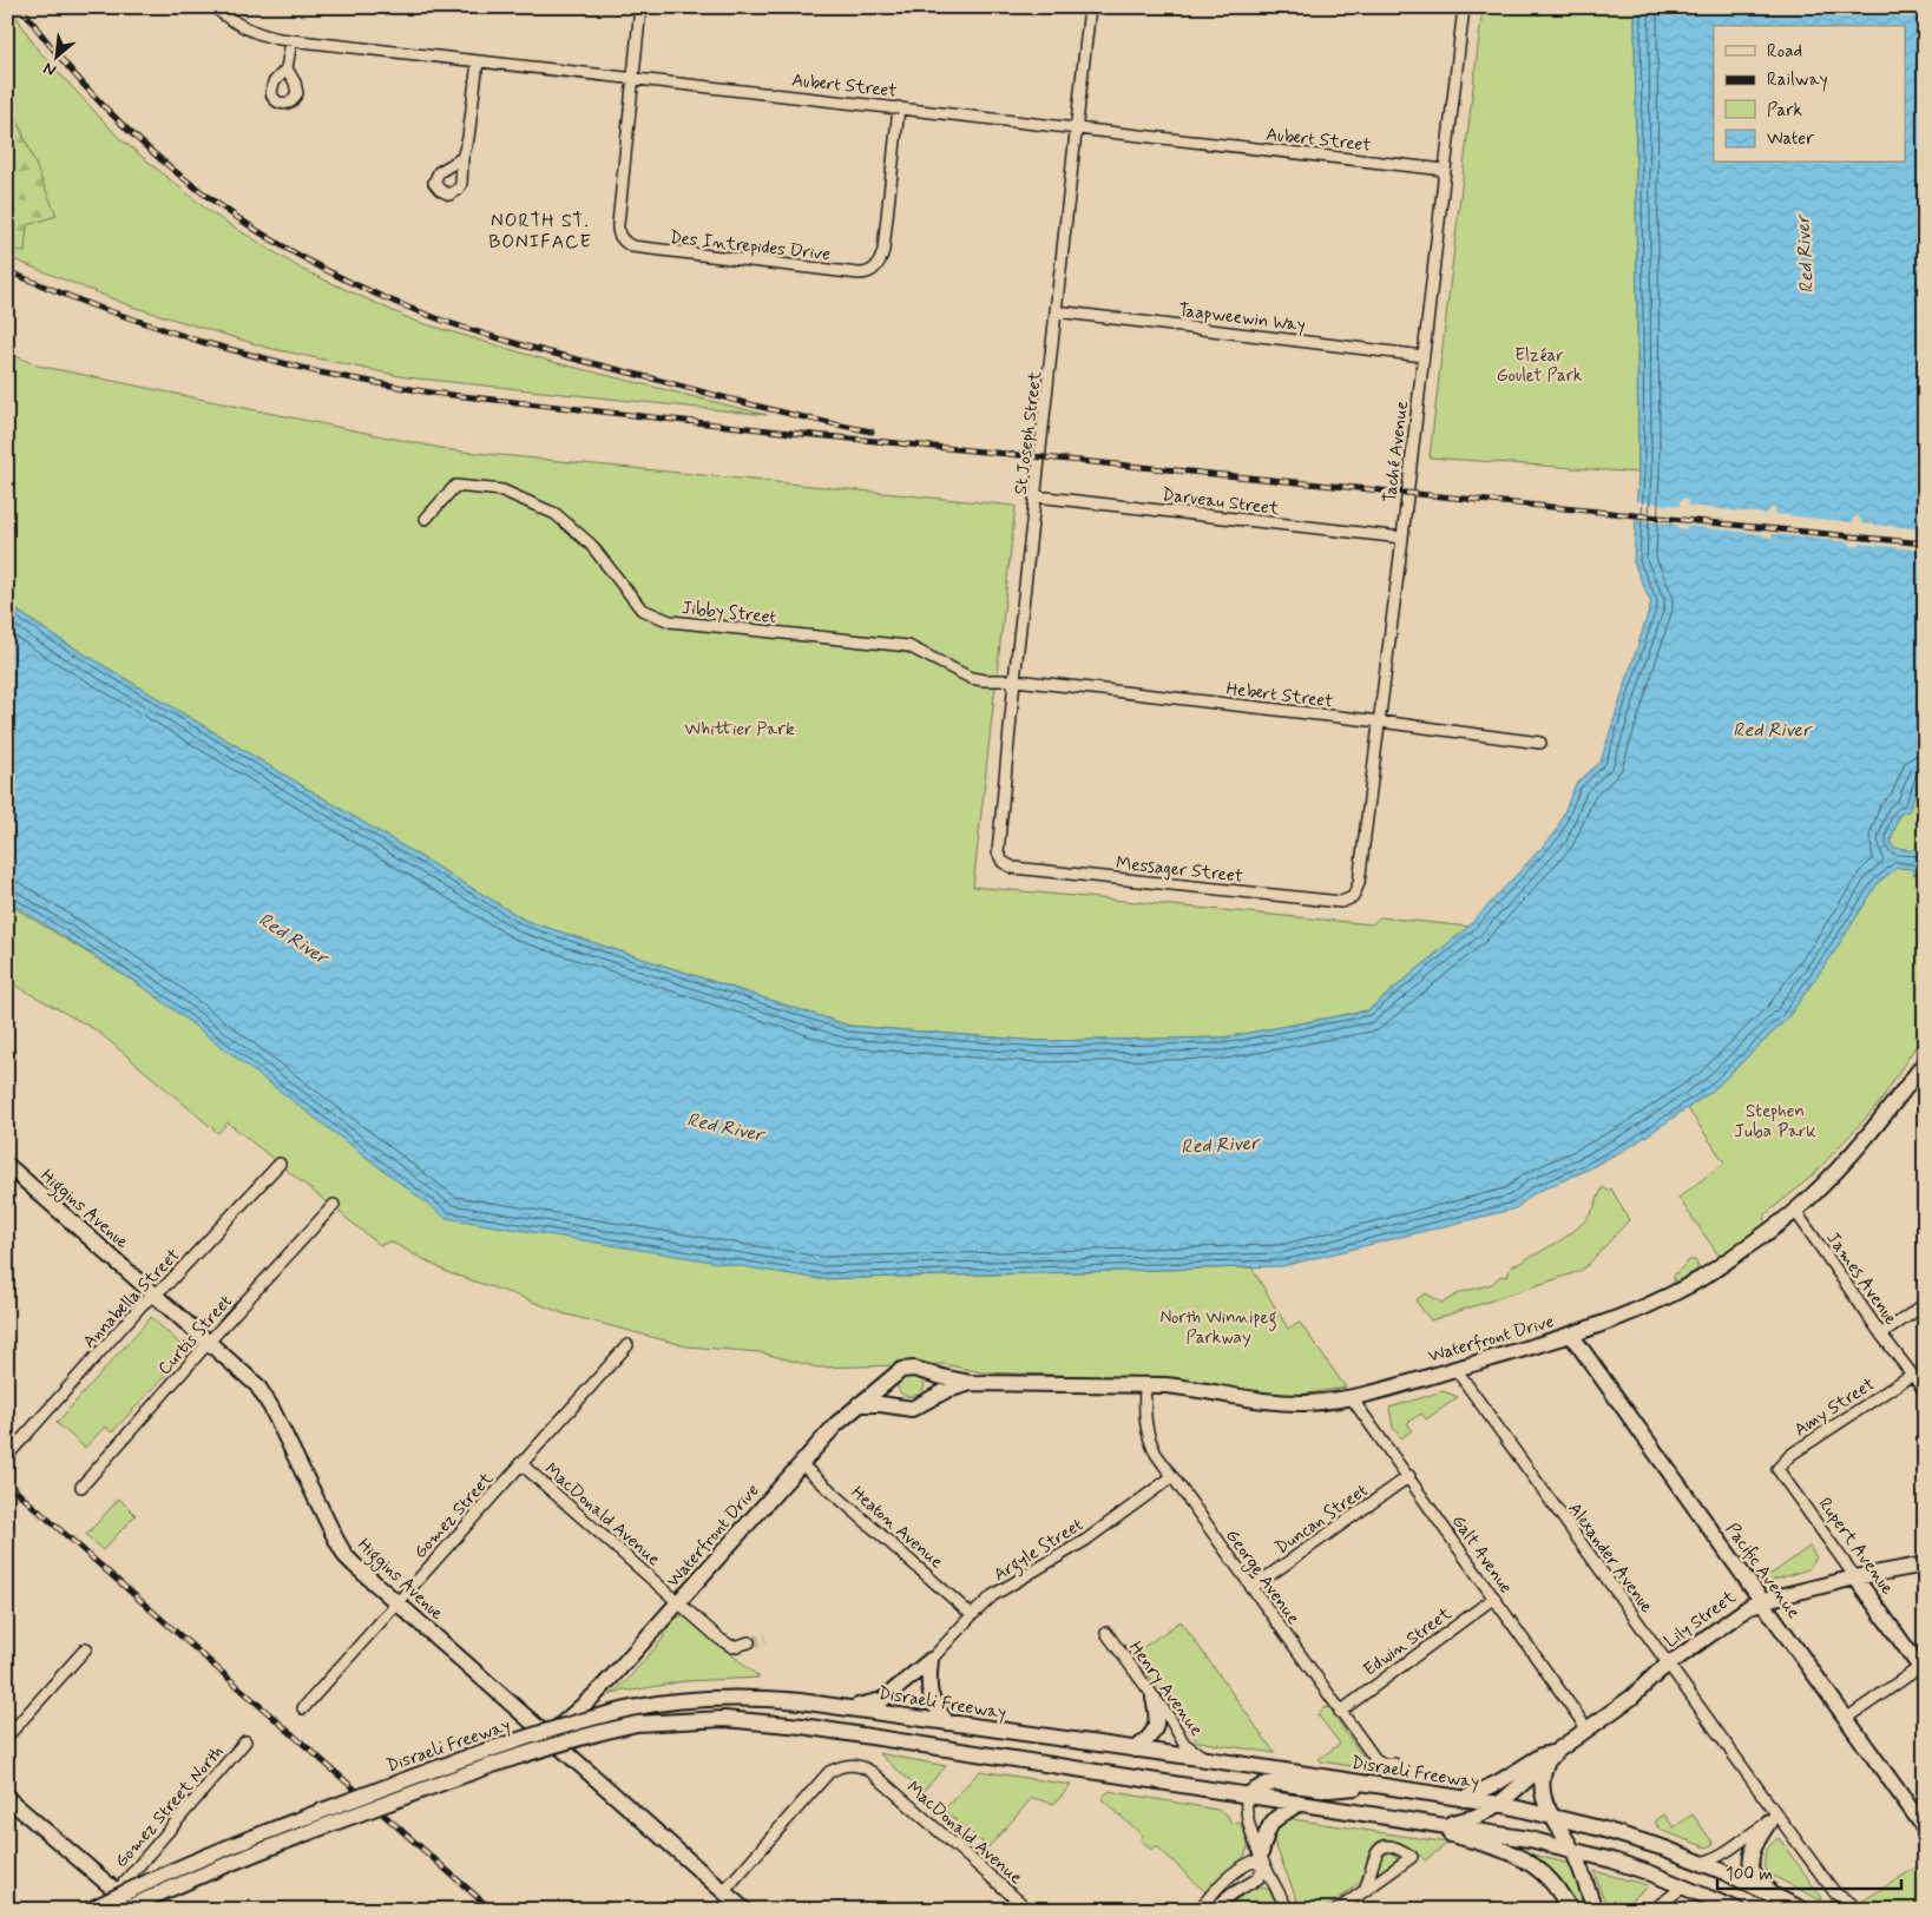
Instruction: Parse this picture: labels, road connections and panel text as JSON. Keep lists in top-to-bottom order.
{
  "streets": {
    "main road": [
      "Higgins Avenue",
      "Waterfront Drive",
      "Rupert Avenue",
      "Pacific Avenue",
      "Lily Street",
      "Disraeli Freeway"
    ],
    "street": [
      "Aubert Street",
      "Des Intrepides Drive",
      "Taapweewin Way",
      "St Joseph Street",
      "Taché Avenue",
      "Darveau Street",
      "Jibby Street",
      "Hebert Street",
      "Messager Street",
      "James Avenue",
      "Annabella Street",
      "Curtis Street",
      "Amy Street",
      "MacDonald Avenue",
      "Gomez Street",
      "Duncan Street",
      "Heaton Avenue",
      "Argyle Street",
      "Galt Avenue",
      "Alexander Avenue",
      "George Avenue",
      "Edwin Street",
      "Henry Avenue",
      "Gomez Street North"
    ]
  },
  "crossings": [
    ["Aubert Street", "Des Intrepides Drive"],
    ["Aubert Street", "St Joseph Street"],
    ["Aubert Street", "Taché Avenue"],
    ["Taapweewin Way", "St Joseph Street"],
    ["Taapweewin Way", "Taché Avenue"],
    ["St Joseph Street", "Darveau Street"],
    ["St Joseph Street", "Jibby Street"],
    ["St Joseph Street", "Hebert Street"],
    ["St Joseph Street", "Messager Street"],
    ["Taché Avenue", "Darveau Street"],
    ["Taché Avenue", "Hebert Street"],
    ["Taché Avenue", "Messager Street"],
    ["Jibby Street", "Hebert Street"],
    ["Higgins Avenue", "Annabella Street"],
    ["Higgins Avenue", "Curtis Street"],
    ["Higgins Avenue", "Waterfront Drive"],
    ["Higgins Avenue", "MacDonald Avenue"],
    ["Higgins Avenue", "Gomez Street"],
    ["James Avenue", "Waterfront Drive"],
    ["James Avenue", "Amy Street"],
    ["Waterfront Drive", "MacDonald Avenue"],
    ["Waterfront Drive", "Heaton Avenue"],
    ["Waterfront Drive", "Galt Avenue"],
    ["Waterfront Drive", "Alexander Avenue"],
    ["Waterfront Drive", "Pacific Avenue"],
    ["Waterfront Drive", "George Avenue"],
    ["Amy Street", "Rupert Avenue"],
    ["MacDonald Avenue", "Gomez Street"],
    ["Duncan Street", "Galt Avenue"],
    ["Duncan Street", "George Avenue"],
    ["Heaton Avenue", "Argyle Street"],
    ["Rupert Avenue", "Lily Street"],
    ["Argyle Street", "George Avenue"],
    ["Galt Avenue", "Lily Street"],
    ["Galt Avenue", "Edwin Street"],
    ["Alexander Avenue", "Lily Street"],
    ["Pacific Avenue", "Lily Street"],
    ["George Avenue", "Edwin Street"],
    ["Lily Street", "Disraeli Freeway"],
    ["Henry Avenue", "Disraeli Freeway"]
  ],
  "districts": ["NORTH ST. BONIFACE"],
  "water": ["Red River"],
  "parks": [
    "Elzéar Goulet Park",
    "Whittier Park",
    "Stephen Juba Park",
    "North Winnipeg Parkway"
  ],
  "legend": [
    "Road",
    "Railway",
    "Park",
    "Water"
  ],
  "scale_bar": "100 m",
  "north": "bottom left"
}
